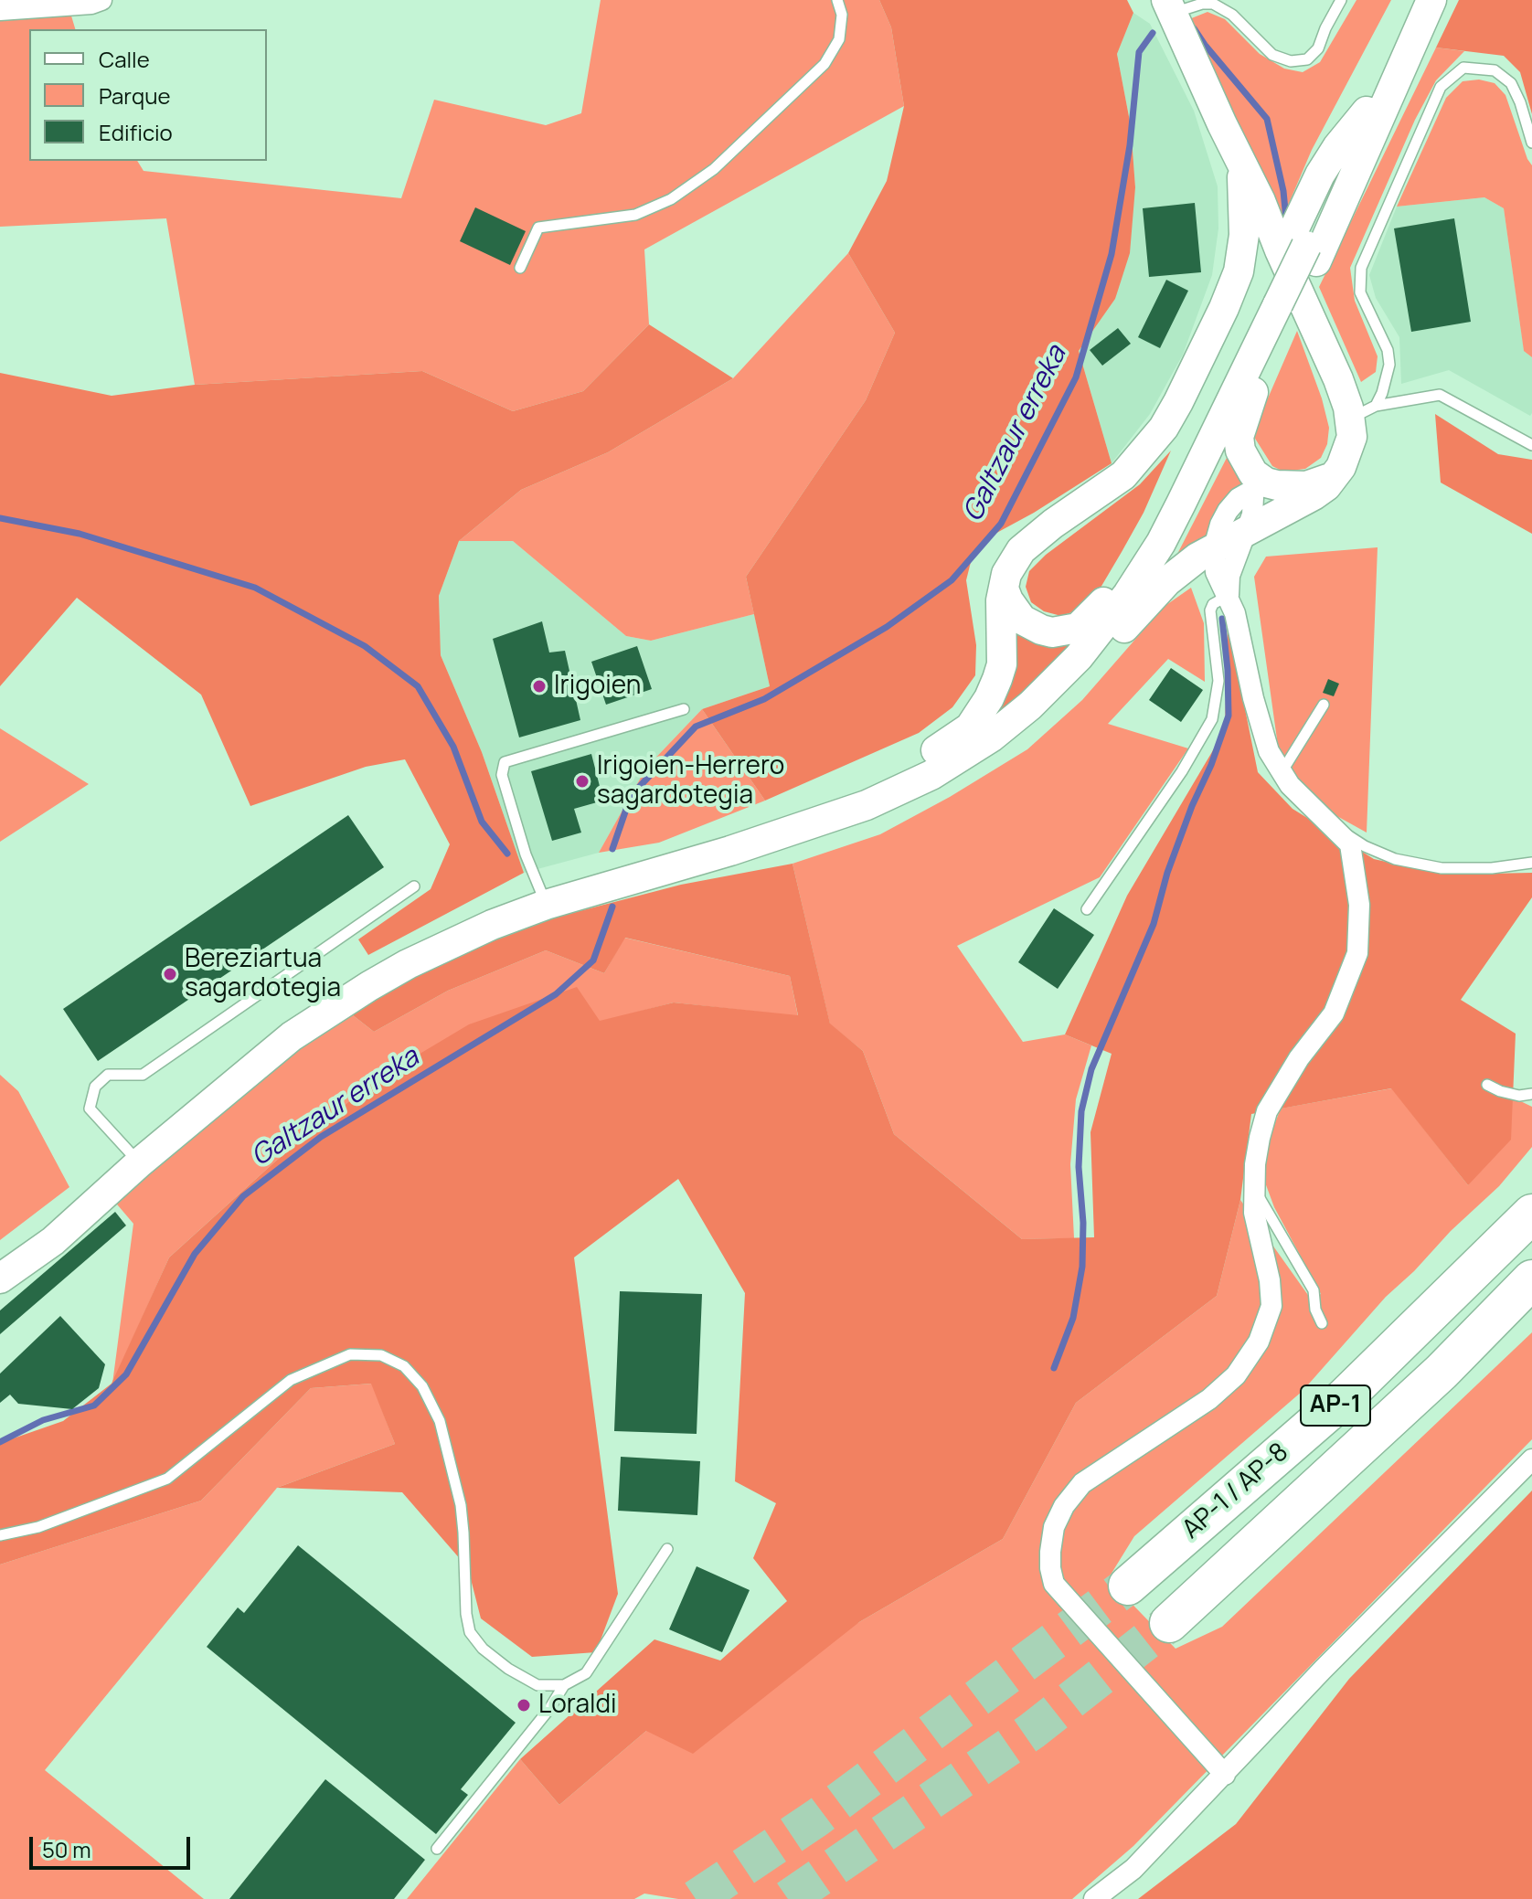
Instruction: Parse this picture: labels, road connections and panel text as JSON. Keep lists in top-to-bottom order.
{
  "streets": {
    "highway": ["AP-1", "AP-1 / AP-8"]
  },
  "water": ["Galtzaur erreka"],
  "places": [
    "Irigoien",
    "Irigoien-Herrero sagardotegia",
    "Bereziartua sagardotegia",
    "Loraldi"
  ],
  "legend": ["Calle", "Parque", "Edificio"],
  "scale_bar": "50 m"
}
